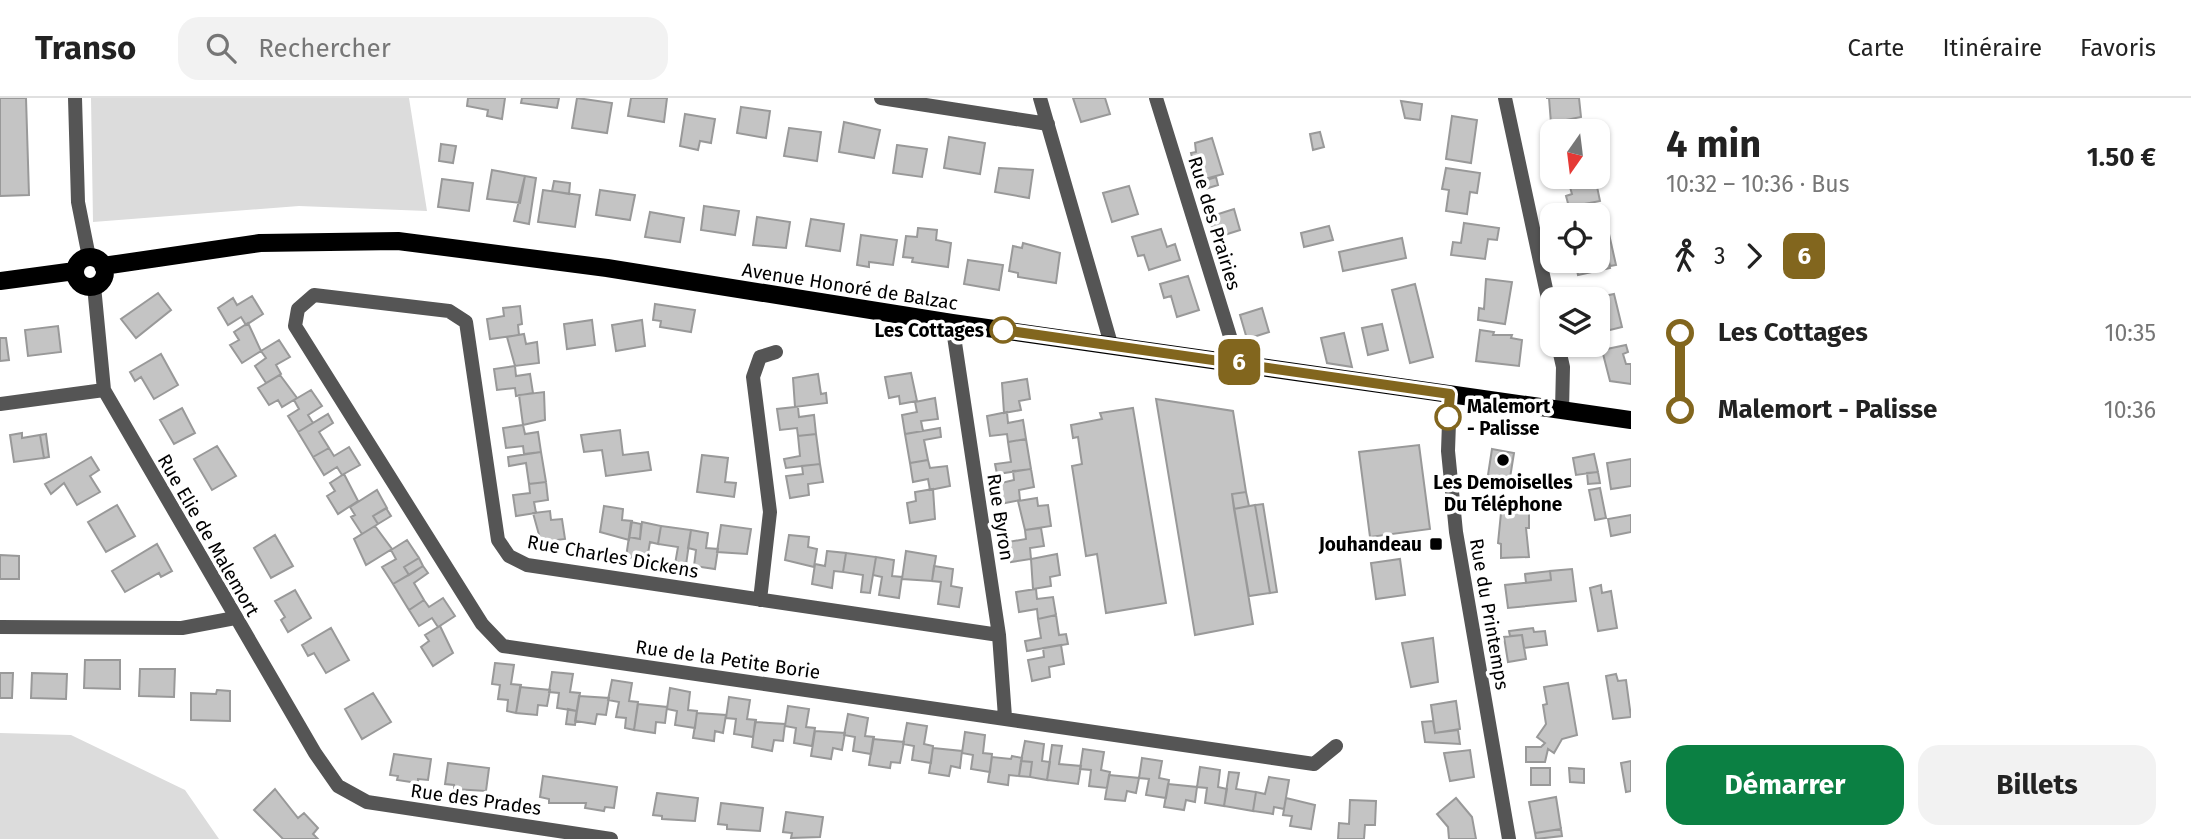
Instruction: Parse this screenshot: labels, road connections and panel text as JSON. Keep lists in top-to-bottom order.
{
  "streets": {
    "main road": ["Avenue Honoré de Balzac"],
    "street": [
      "Rue des Prairies",
      "Rue Byron",
      "Rue Elie de Malemort",
      "Rue Charles Dickens",
      "Rue du Printemps",
      "Rue de la Petite Borie",
      "Rue des Prades"
    ]
  },
  "crossings": [
    ["Rue des Prairies", "Avenue Honoré de Balzac"],
    ["Avenue Honoré de Balzac", "Rue Byron"],
    ["Avenue Honoré de Balzac", "Rue Elie de Malemort"],
    ["Avenue Honoré de Balzac", "Rue du Printemps"],
    ["Rue Byron", "Rue Charles Dickens"],
    ["Rue Byron", "Rue de la Petite Borie"],
    ["Rue Elie de Malemort", "Rue des Prades"],
    ["Rue Charles Dickens", "Rue de la Petite Borie"]
  ],
  "places": {
    "other": ["Les Cottages", "Malemort - Palisse", "Les Demoiselles Du Téléphone"],
    "transit": ["Jouhandeau"]
  },
  "lines": ["bus line 6"],
  "north": "bottom",
  "page": {
    "header": "Transo",
    "search": "Rechercher",
    "nav": ["Carte", "Itinéraire", "Favoris"],
    "on_map": "6",
    "heading": ["4 min", "10:32 – 10:36 · Bus", "1.50 €"],
    "legs": ["3", "6"],
    "list": [
      {
        "name": "Les Cottages",
        "value": "10:35"
      },
      {
        "name": "Malemort - Palisse",
        "value": "10:36"
      }
    ],
    "buttons": ["Démarrer", "Billets"]
  }
}
